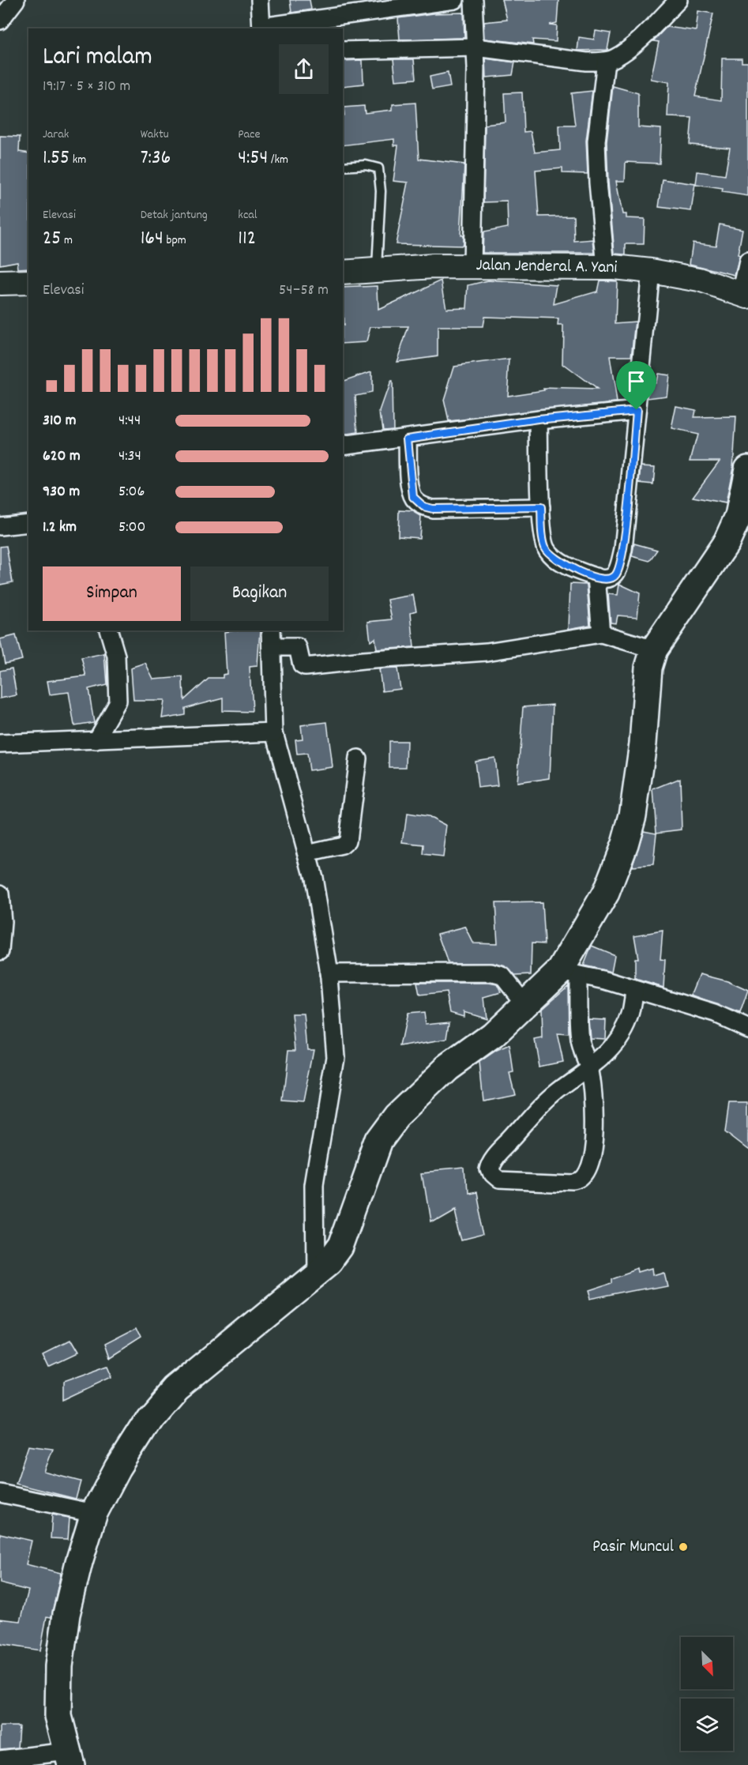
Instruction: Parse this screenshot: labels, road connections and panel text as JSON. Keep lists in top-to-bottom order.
{
  "streets": {
    "main road": ["Jalan Jenderal A. Yani"]
  },
  "places": ["Pasir Muncul"],
  "north": "bottom right",
  "page": {
    "heading": ["Lari malam", "19:17 · 5 × 310 m"],
    "stats": [
      ["Jarak", "1.55 km"],
      ["Waktu", "7:36"],
      ["Pace", "4:54 /km"],
      ["Elevasi", "25 m"],
      ["Detak jantung", "164 bpm"],
      ["kcal", "112"]
    ],
    "chart": ["Elevasi", "54–58 m"],
    "list": [
      {
        "name": "310 m",
        "note": "4:44"
      },
      {
        "name": "620 m",
        "note": "4:34"
      },
      {
        "name": "930 m",
        "note": "5:06"
      },
      {
        "name": "1.2 km",
        "note": "5:00"
      }
    ],
    "buttons": ["Simpan", "Bagikan"]
  }
}
